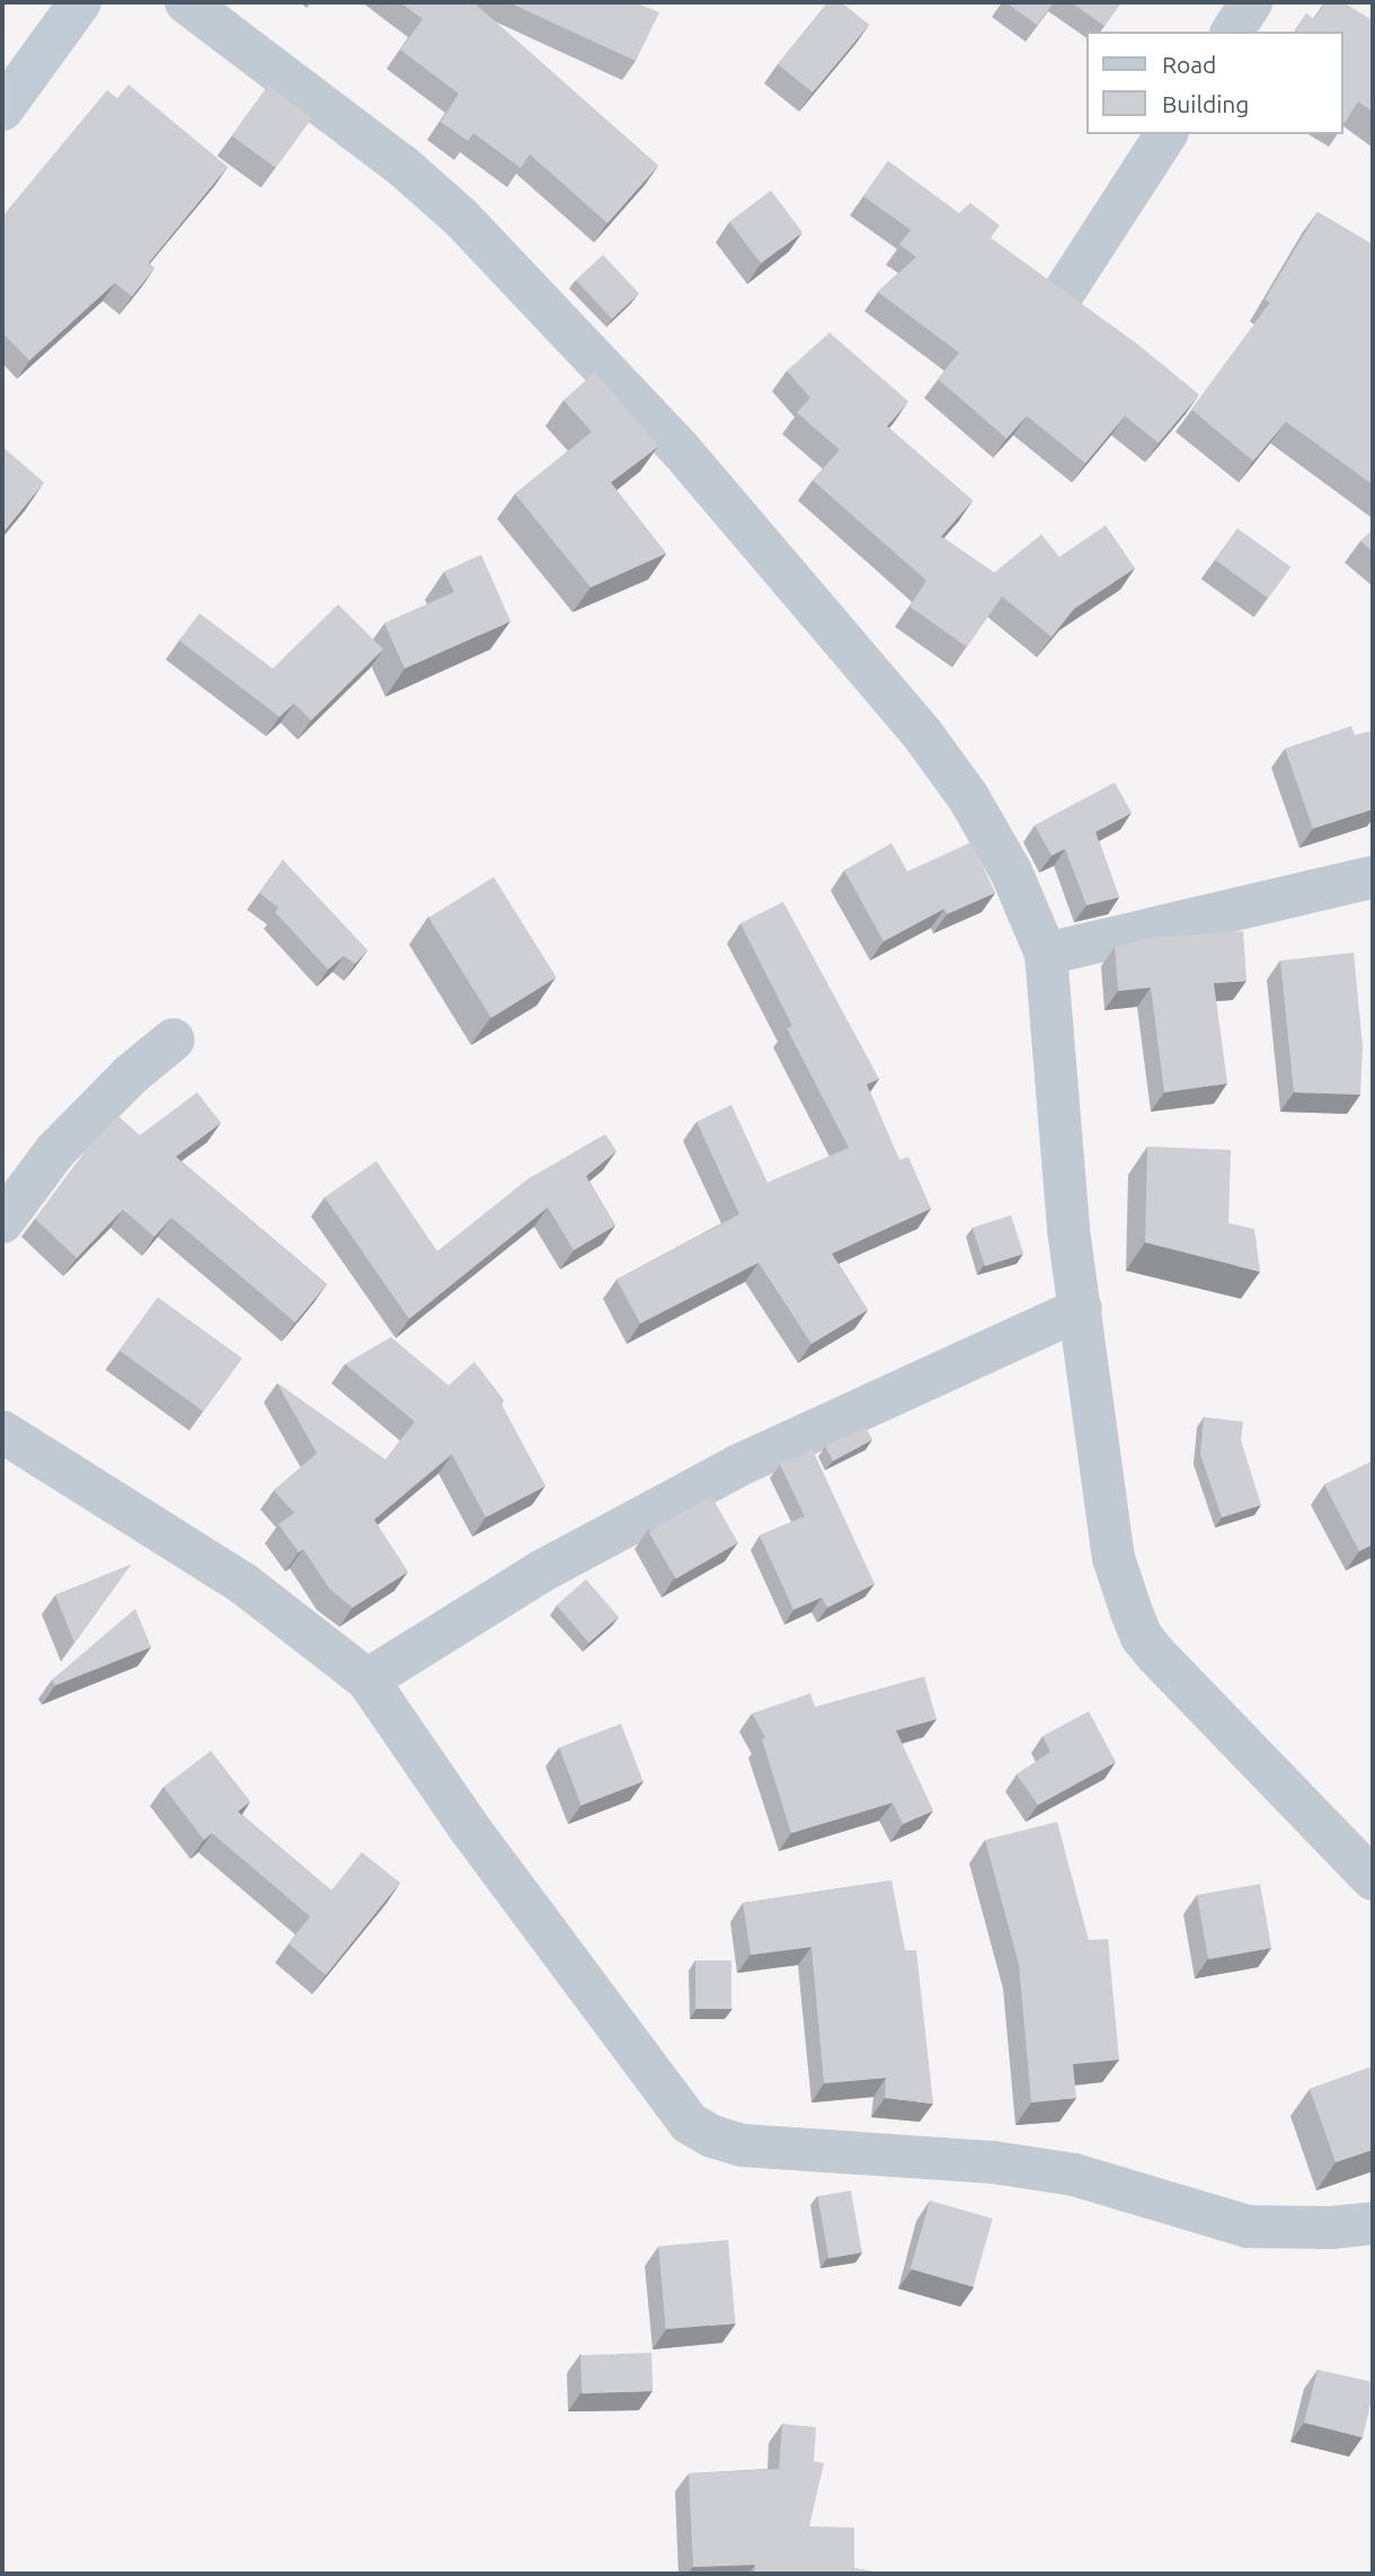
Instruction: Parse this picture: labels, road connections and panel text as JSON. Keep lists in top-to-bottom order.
{
  "legend": ["Road", "Building"]
}
